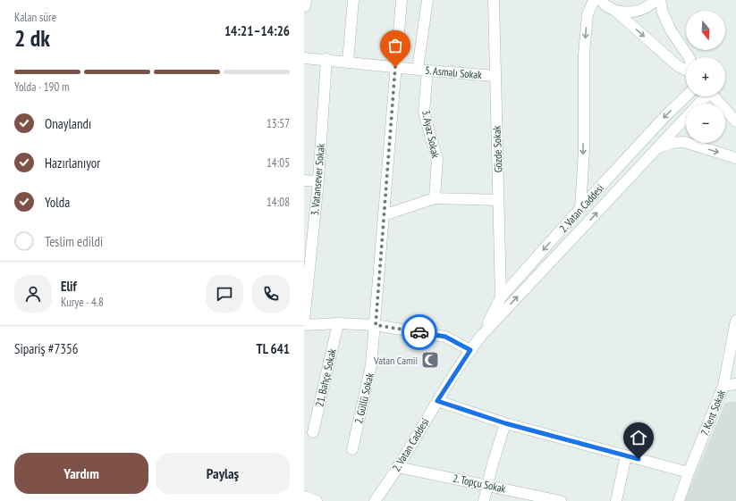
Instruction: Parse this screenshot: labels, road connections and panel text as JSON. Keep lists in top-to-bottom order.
{
  "streets": {
    "street": [
      "5. Asmalı Sokak",
      "3. Ayaz Sokak",
      "Gözde Sokak",
      "3. Vatansever Sokak",
      "2. Vatan Caddesi",
      "21. Bahçe Sokak",
      "2. Güllü Sokak",
      "7. Kent Sokak",
      "2. Topçu Sokak"
    ]
  },
  "crossings": [
    ["5. Asmalı Sokak", "3. Ayaz Sokak"],
    ["5. Asmalı Sokak", "Gözde Sokak"],
    ["5. Asmalı Sokak", "3. Vatansever Sokak"],
    ["5. Asmalı Sokak", "2. Güllü Sokak"],
    ["Gözde Sokak", "2. Vatan Caddesi"],
    ["2. Vatan Caddesi", "2. Topçu Sokak"]
  ],
  "places": {
    "mosque": ["Vatan Camii"]
  },
  "north": "bottom",
  "page": {
    "heading": ["2 dk", "Kalan süre", "14:21–14:26"],
    "panel": [
      "Elif",
      "Kurye · 4.8",
      "Sipariş #7356",
      "TL 641"
    ],
    "map_buttons": ["+", "−"],
    "bar": "Yolda · 190 m",
    "list": [
      ["Onaylandı", "13:57"],
      ["Hazırlanıyor", "14:05"],
      ["Yolda", "14:08"],
      "Teslim edildi"
    ],
    "buttons": ["Yardım", "Paylaş"]
  }
}
